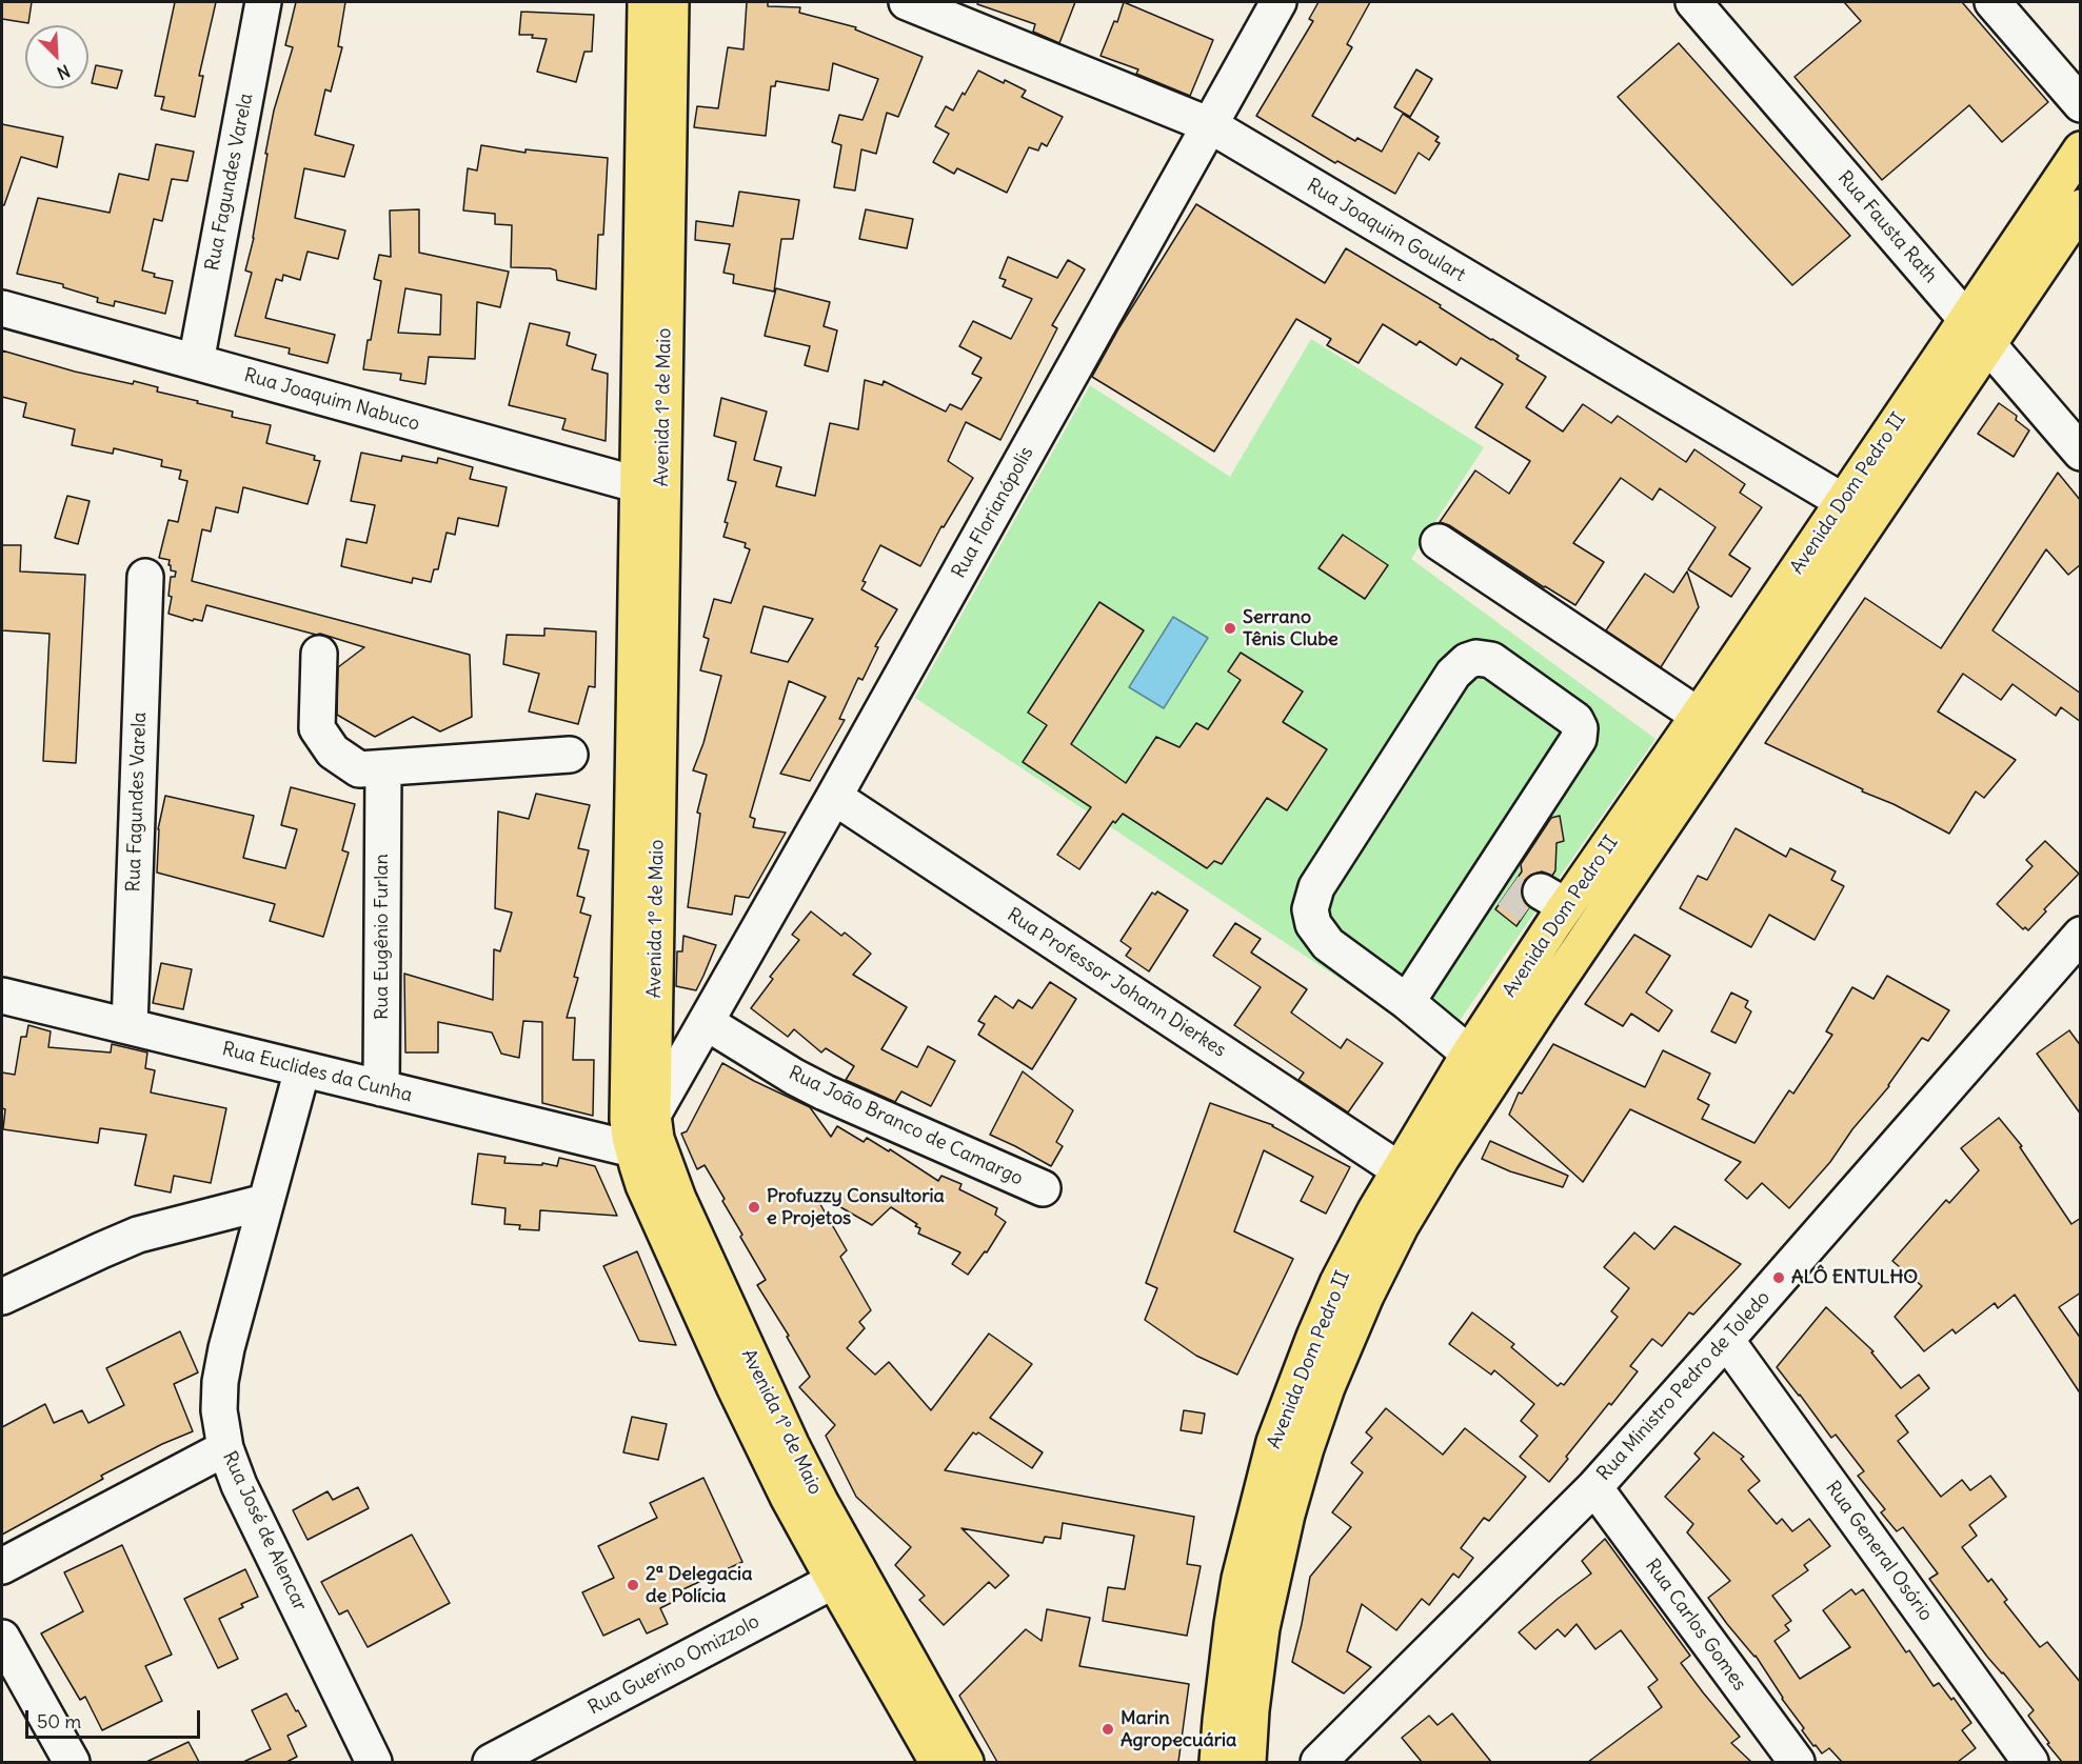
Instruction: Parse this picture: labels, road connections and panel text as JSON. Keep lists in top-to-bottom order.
{
  "streets": {
    "main road": ["Avenida 1º de Maio", "Avenida Dom Pedro II"],
    "street": [
      "Rua Fagundes Varela",
      "Rua Fausta Rath",
      "Rua Joaquim Goulart",
      "Rua Joaquim Nabuco",
      "Rua Florianópolis",
      "Rua Eugênio Furlan",
      "Rua Professor Johann Dierkes",
      "Rua Euclides da Cunha",
      "Rua João Branco de Camargo",
      "Rua Ministro Pedro de Toledo",
      "Rua José de Alencar",
      "Rua General Osório",
      "Rua Carlos Gomes",
      "Rua Guerino Omizzolo"
    ]
  },
  "crossings": [
    ["Rua Fagundes Varela", "Rua Joaquim Nabuco"],
    ["Rua Fagundes Varela", "Rua Euclides da Cunha"],
    ["Rua Fausta Rath", "Avenida Dom Pedro II"],
    ["Rua Joaquim Goulart", "Avenida Dom Pedro II"],
    ["Rua Joaquim Goulart", "Rua Florianópolis"],
    ["Rua Joaquim Nabuco", "Avenida 1º de Maio"],
    ["Avenida 1º de Maio", "Rua Florianópolis"],
    ["Avenida 1º de Maio", "Rua Euclides da Cunha"],
    ["Avenida 1º de Maio", "Rua Guerino Omizzolo"],
    ["Avenida Dom Pedro II", "Rua Professor Johann Dierkes"],
    ["Rua Florianópolis", "Rua Professor Johann Dierkes"],
    ["Rua Florianópolis", "Rua João Branco de Camargo"],
    ["Rua Eugênio Furlan", "Rua Euclides da Cunha"],
    ["Rua Euclides da Cunha", "Rua José de Alencar"],
    ["Rua Ministro Pedro de Toledo", "Rua General Osório"],
    ["Rua Ministro Pedro de Toledo", "Rua Carlos Gomes"]
  ],
  "places": [
    "Serrano Tênis Clube",
    "Profuzzy Consultoria e Projetos",
    "ALÔ ENTULHO",
    "2ª Delegacia de Polícia",
    "Marin Agropecuária"
  ],
  "scale_bar": "50 m",
  "north": "bottom right"
}
